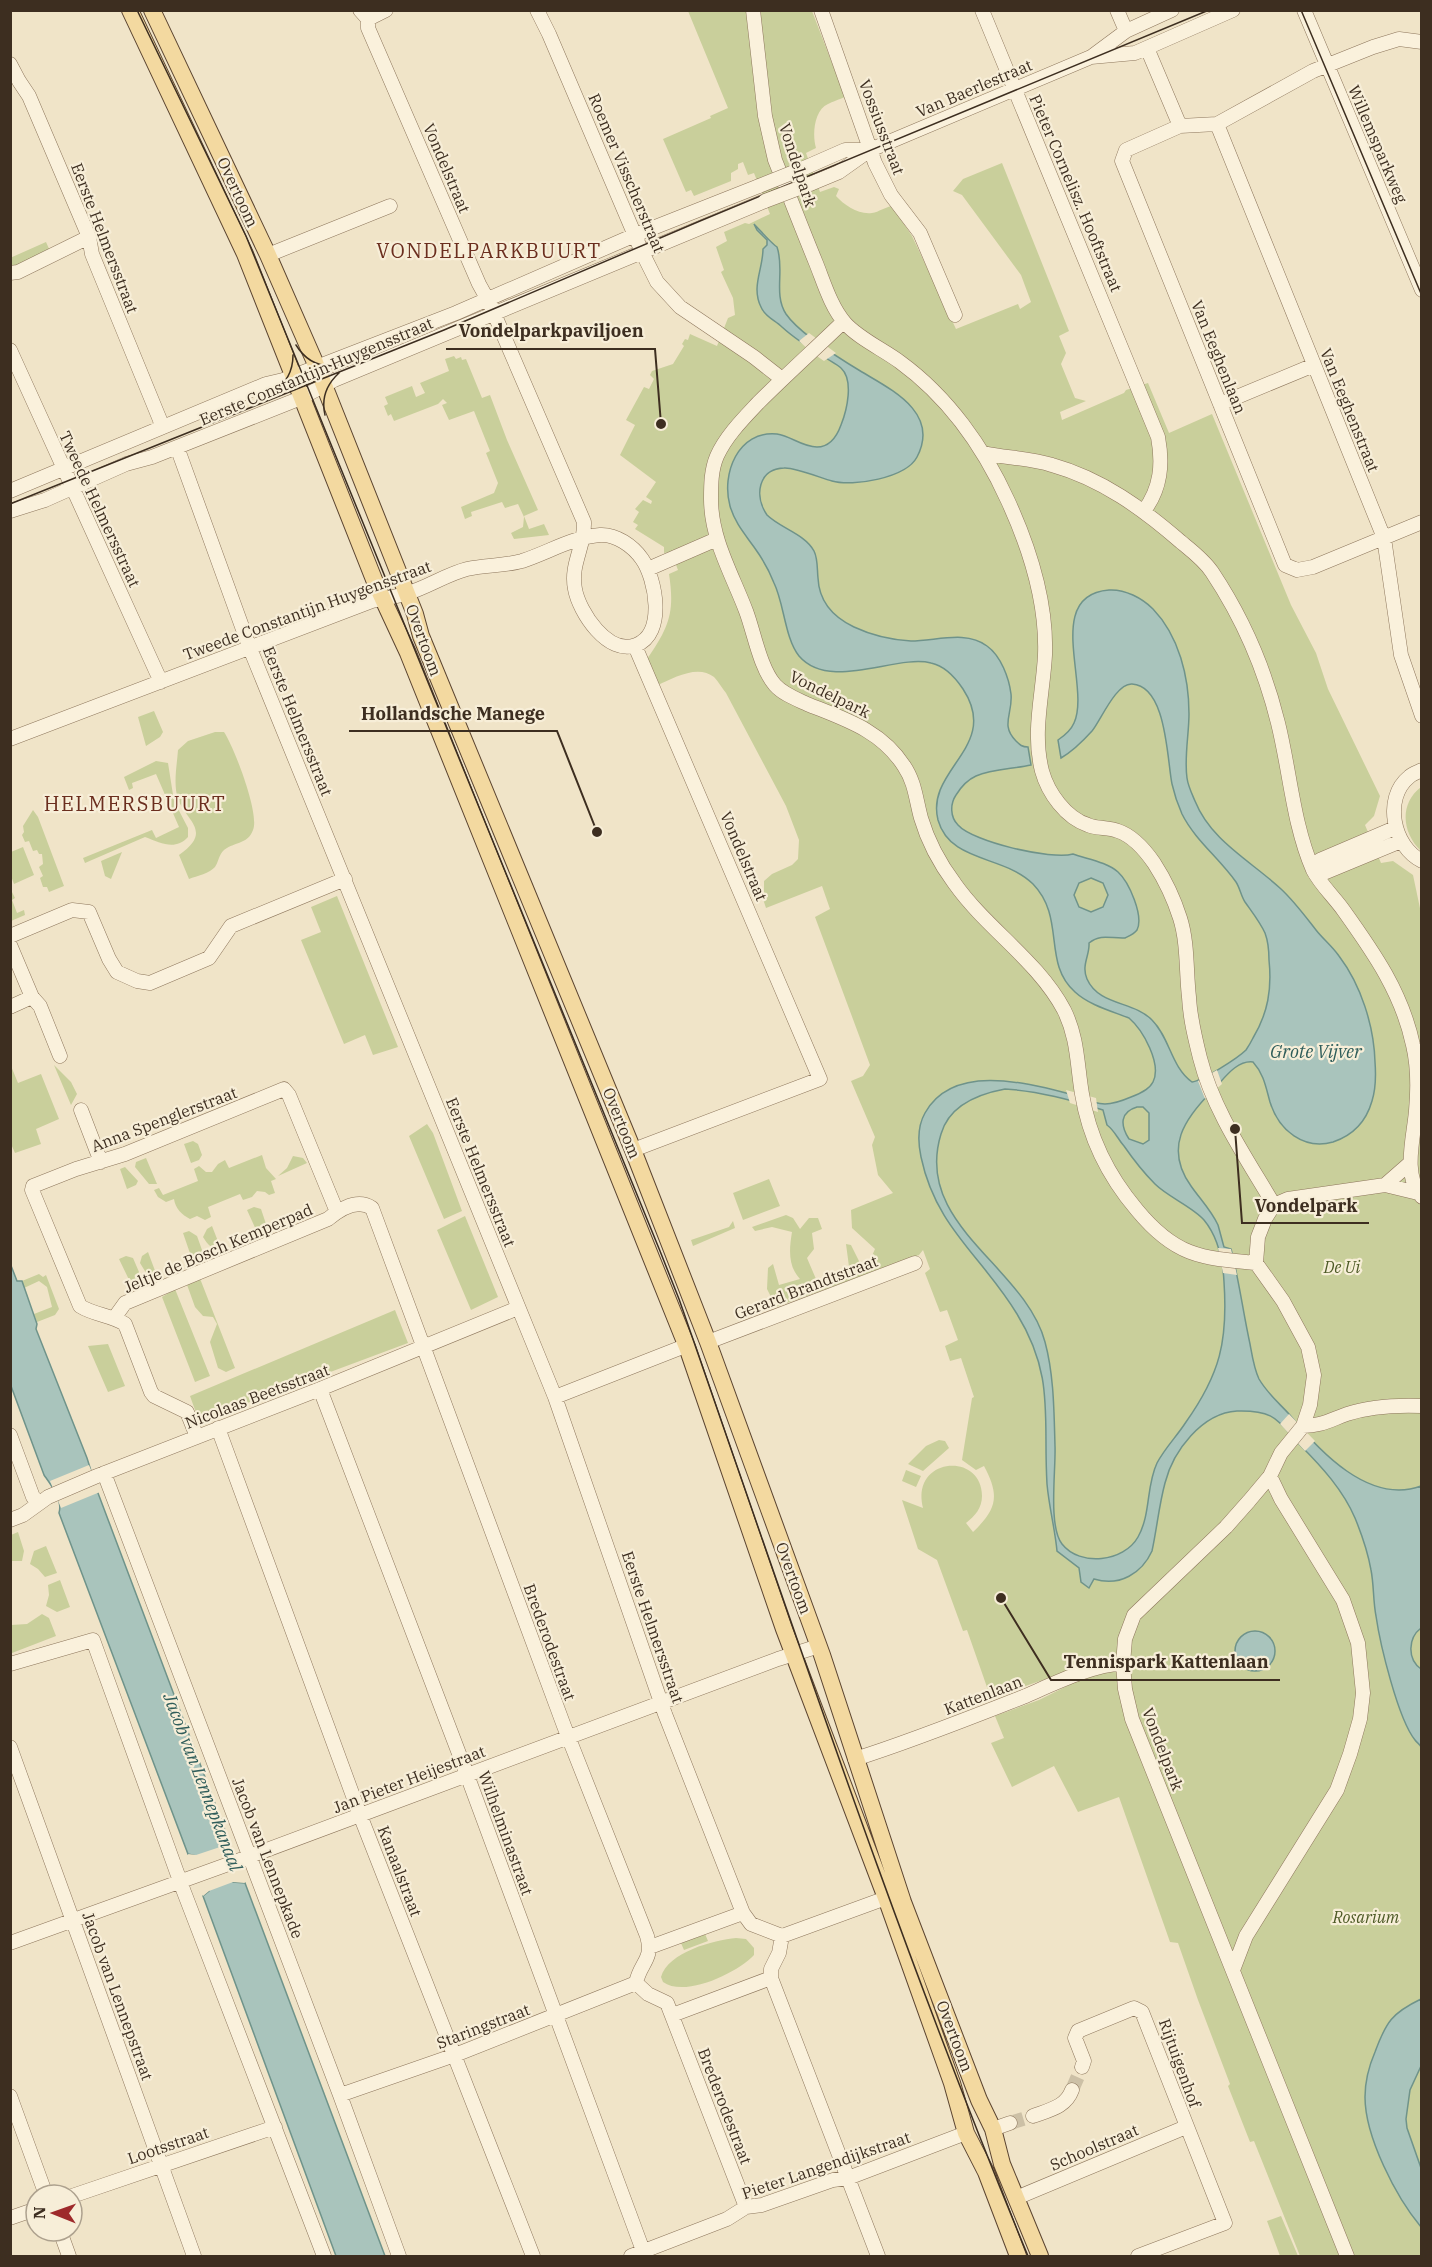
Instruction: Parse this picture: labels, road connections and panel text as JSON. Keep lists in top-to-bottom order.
{
  "streets": {
    "main road": ["Overtoom"],
    "street": [
      "Van Baerlestraat",
      "Vossiusstraat",
      "Willemsparkweg",
      "Vondelpark",
      "Vondelstraat",
      "Roemer Visscherstraat",
      "Pieter Cornelisz. Hooftstraat",
      "Eerste Helmersstraat",
      "Van Eeghenlaan",
      "Eerste Constantijn Huygensstraat",
      "Van Eeghenstraat",
      "Tweede Helmersstraat",
      "Tweede Constantijn Huygensstraat",
      "Anna Spenglerstraat",
      "Jeltje de Bosch Kemperpad",
      "Gerard Brandtstraat",
      "Nicolaas Beetsstraat",
      "Brederodestraat",
      "Kattenlaan",
      "Jan Pieter Heijestraat",
      "Wilhelminastraat",
      "Jacob van Lennepkade",
      "Kanaalstraat",
      "Jacob van Lennepstraat",
      "Staringstraat",
      "Rijtuigenhof",
      "Lootsstraat",
      "Schoolstraat",
      "Pieter Langendijkstraat"
    ]
  },
  "crossings": [
    ["Van Baerlestraat", "Vossiusstraat"],
    ["Van Baerlestraat", "Pieter Cornelisz. Hooftstraat"],
    ["Van Baerlestraat", "Eerste Constantijn Huygensstraat"],
    ["Vondelpark", "Roemer Visscherstraat"],
    ["Vondelpark", "Kattenlaan"],
    ["Vondelstraat", "Overtoom"],
    ["Vondelstraat", "Eerste Constantijn Huygensstraat"],
    ["Vondelstraat", "Tweede Constantijn Huygensstraat"],
    ["Roemer Visscherstraat", "Eerste Constantijn Huygensstraat"],
    ["Overtoom", "Eerste Constantijn Huygensstraat"],
    ["Overtoom", "Tweede Constantijn Huygensstraat"],
    ["Overtoom", "Gerard Brandtstraat"],
    ["Overtoom", "Kattenlaan"],
    ["Overtoom", "Jan Pieter Heijestraat"],
    ["Overtoom", "Schoolstraat"],
    ["Overtoom", "Pieter Langendijkstraat"],
    ["Eerste Helmersstraat", "Eerste Constantijn Huygensstraat"],
    ["Eerste Helmersstraat", "Tweede Constantijn Huygensstraat"],
    ["Eerste Helmersstraat", "Nicolaas Beetsstraat"],
    ["Eerste Helmersstraat", "Jan Pieter Heijestraat"],
    ["Van Eeghenlaan", "Van Eeghenstraat"],
    ["Eerste Constantijn Huygensstraat", "Tweede Helmersstraat"],
    ["Tweede Helmersstraat", "Tweede Constantijn Huygensstraat"],
    ["Anna Spenglerstraat", "Jeltje de Bosch Kemperpad"],
    ["Jeltje de Bosch Kemperpad", "Nicolaas Beetsstraat"],
    ["Jeltje de Bosch Kemperpad", "Brederodestraat"],
    ["Nicolaas Beetsstraat", "Brederodestraat"],
    ["Nicolaas Beetsstraat", "Wilhelminastraat"],
    ["Nicolaas Beetsstraat", "Jacob van Lennepkade"],
    ["Nicolaas Beetsstraat", "Kanaalstraat"],
    ["Brederodestraat", "Jan Pieter Heijestraat"],
    ["Brederodestraat", "Pieter Langendijkstraat"],
    ["Jan Pieter Heijestraat", "Wilhelminastraat"],
    ["Jan Pieter Heijestraat", "Jacob van Lennepkade"],
    ["Jan Pieter Heijestraat", "Kanaalstraat"],
    ["Jan Pieter Heijestraat", "Jacob van Lennepstraat"],
    ["Wilhelminastraat", "Staringstraat"],
    ["Wilhelminastraat", "Pieter Langendijkstraat"],
    ["Jacob van Lennepkade", "Staringstraat"],
    ["Kanaalstraat", "Staringstraat"],
    ["Jacob van Lennepstraat", "Lootsstraat"],
    ["Rijtuigenhof", "Schoolstraat"]
  ],
  "districts": ["VONDELPARKBUURT", "HELMERSBUURT"],
  "water": ["Grote Vijver", "Jacob van Lennepkanaal"],
  "parks": ["De Ui", "Rosarium"],
  "places": [
    "Vondelparkpaviljoen",
    "Hollandsche Manege",
    "Vondelpark",
    "Tennispark Kattenlaan"
  ],
  "north": "left"
}
